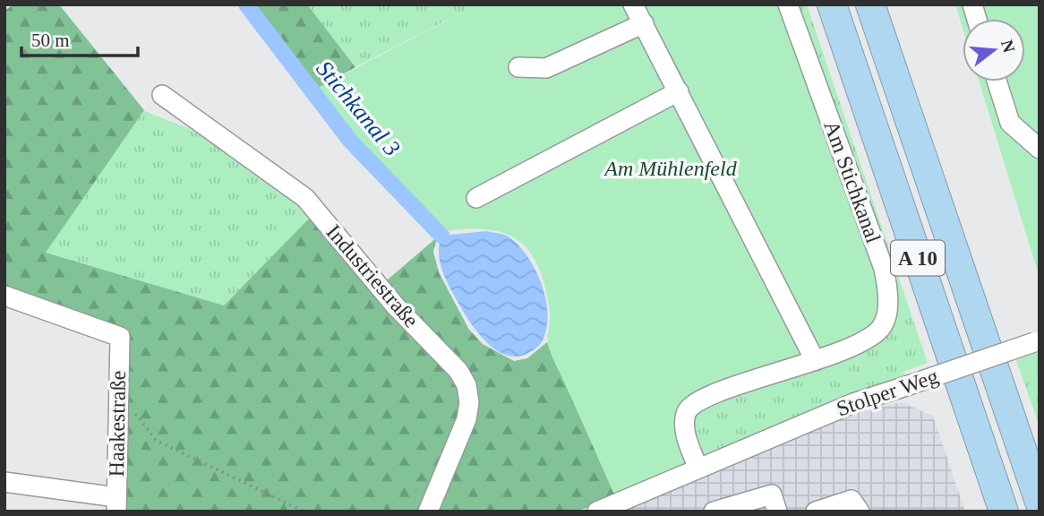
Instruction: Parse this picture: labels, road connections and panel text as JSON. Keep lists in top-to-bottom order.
{
  "streets": {
    "highway": ["A 10"],
    "street": [
      "Am Stichkanal",
      "Industriestraße",
      "Stolper Weg",
      "Haakestraße"
    ]
  },
  "crossings": [
    ["Am Stichkanal", "Stolper Weg"]
  ],
  "water": ["Stichkanal 3"],
  "parks": ["Am Mühlenfeld"],
  "scale_bar": "50 m",
  "north": "right"
}
